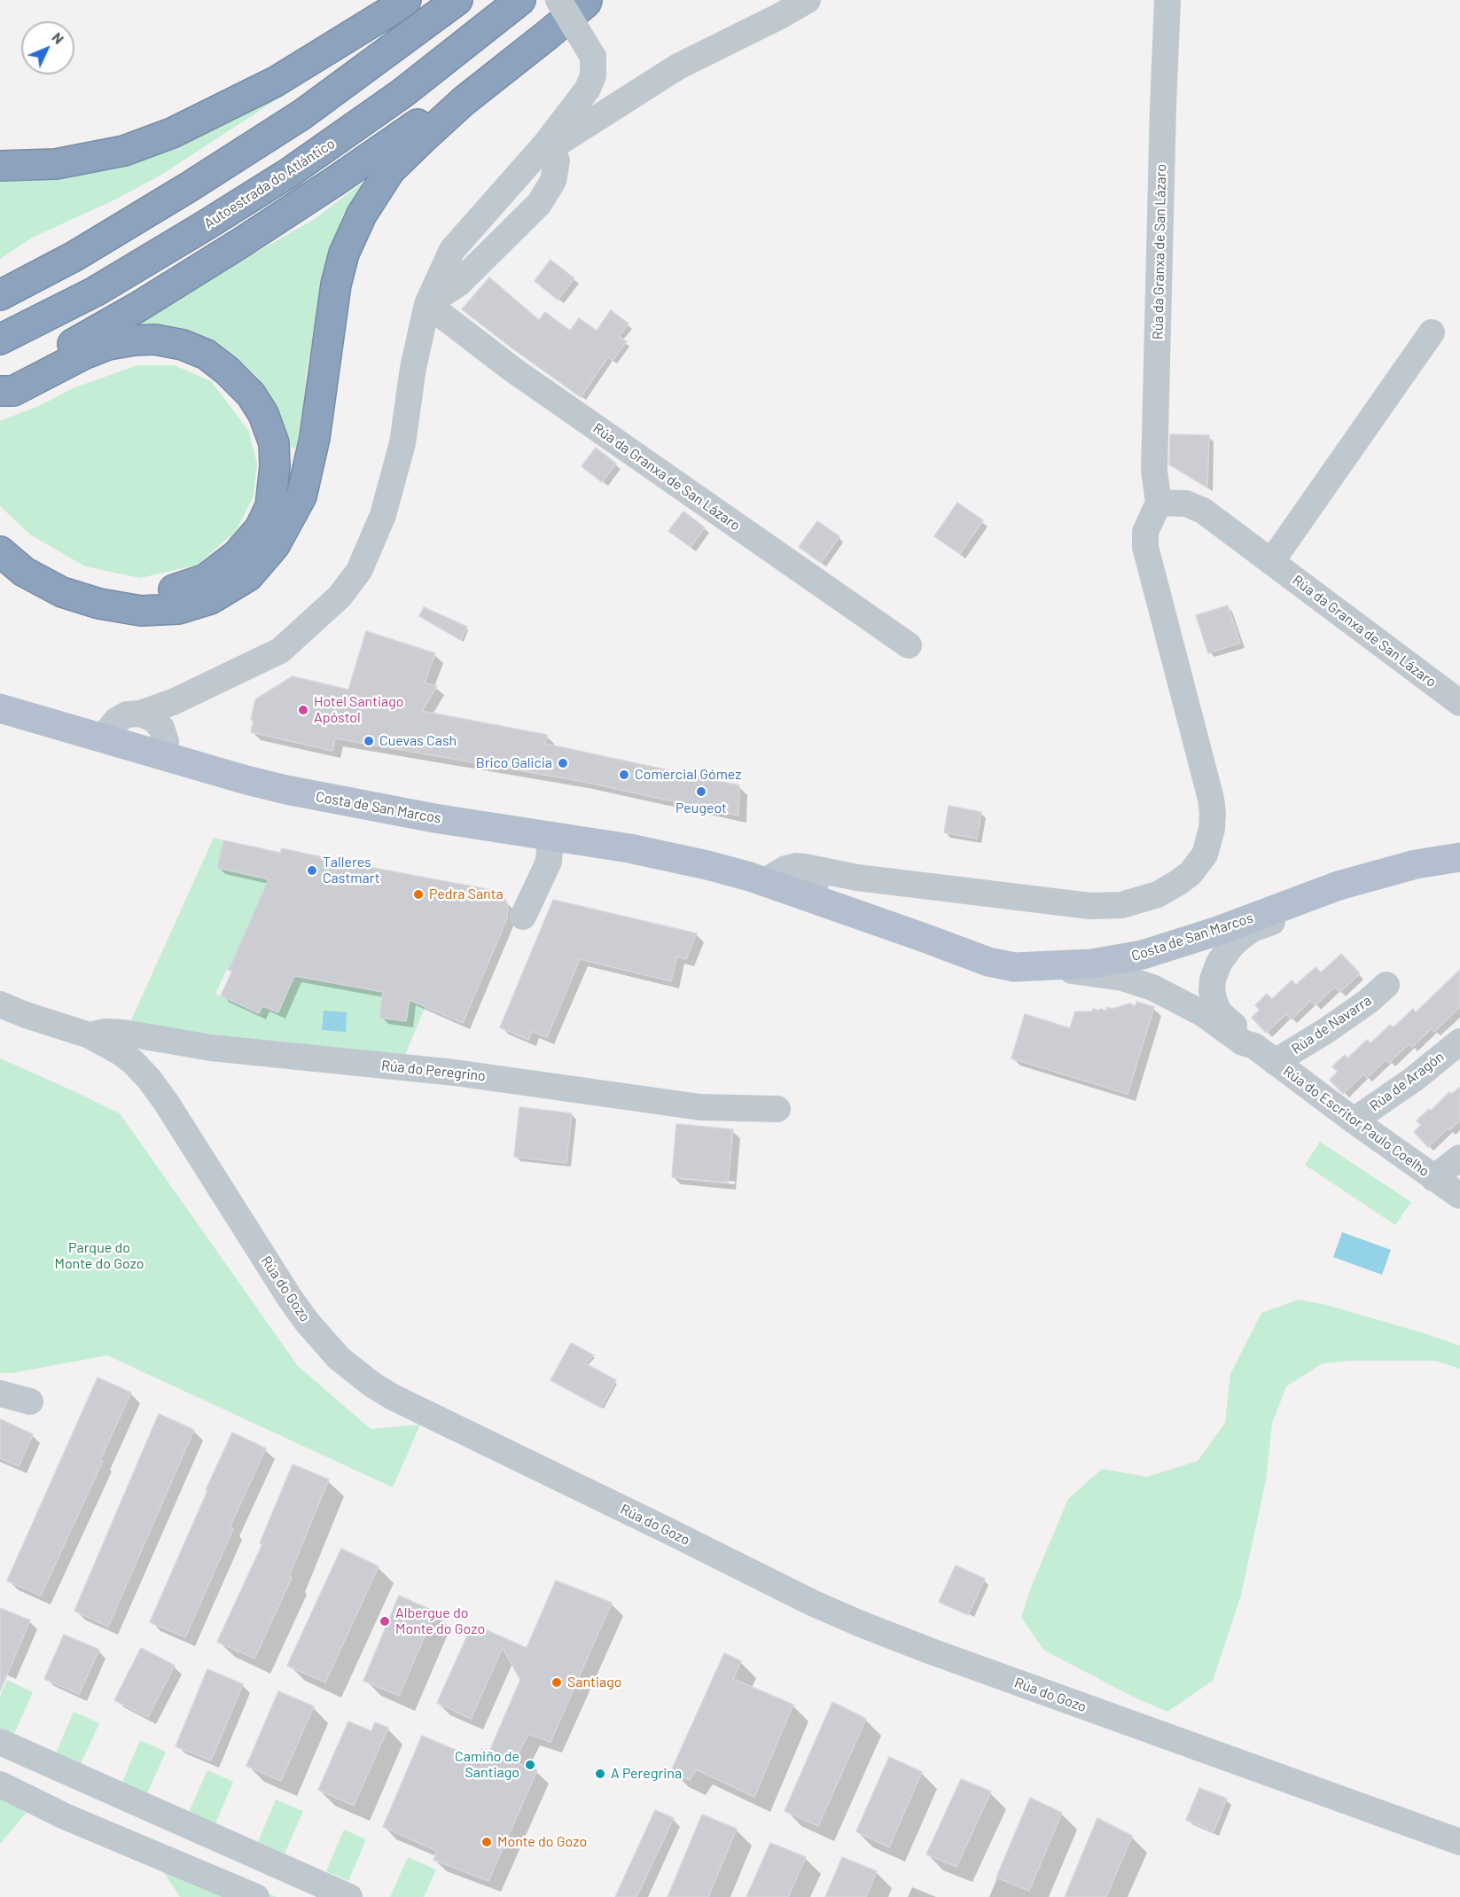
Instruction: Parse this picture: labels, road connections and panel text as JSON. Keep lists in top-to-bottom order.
{
  "streets": {
    "highway": ["Autoestrada do Atlántico"],
    "main road": ["Costa de San Marcos"],
    "street": [
      "Rúa da Granxa de San Lázaro",
      "Rúa de Navarra",
      "Rúa do Peregrino",
      "Rúa de Aragón",
      "Rúa do Escritor Paulo Coelho",
      "Rúa do Gozo"
    ]
  },
  "crossings": [
    ["Costa de San Marcos", "Rúa do Escritor Paulo Coelho"],
    ["Rúa de Navarra", "Rúa do Escritor Paulo Coelho"],
    ["Rúa do Peregrino", "Rúa do Gozo"],
    ["Rúa de Aragón", "Rúa do Escritor Paulo Coelho"]
  ],
  "parks": ["Parque do Monte do Gozo"],
  "places": [
    "Hotel Santiago Apóstol",
    "Cuevas Cash",
    "Brico Galicia",
    "Comercial Gómez",
    "Peugeot",
    "Talleres Castmart",
    "Pedra Santa",
    "Albergue do Monte do Gozo",
    "Santiago",
    "Camiño de Santiago",
    "A Peregrina",
    "Monte do Gozo"
  ],
  "north": "top right"
}
